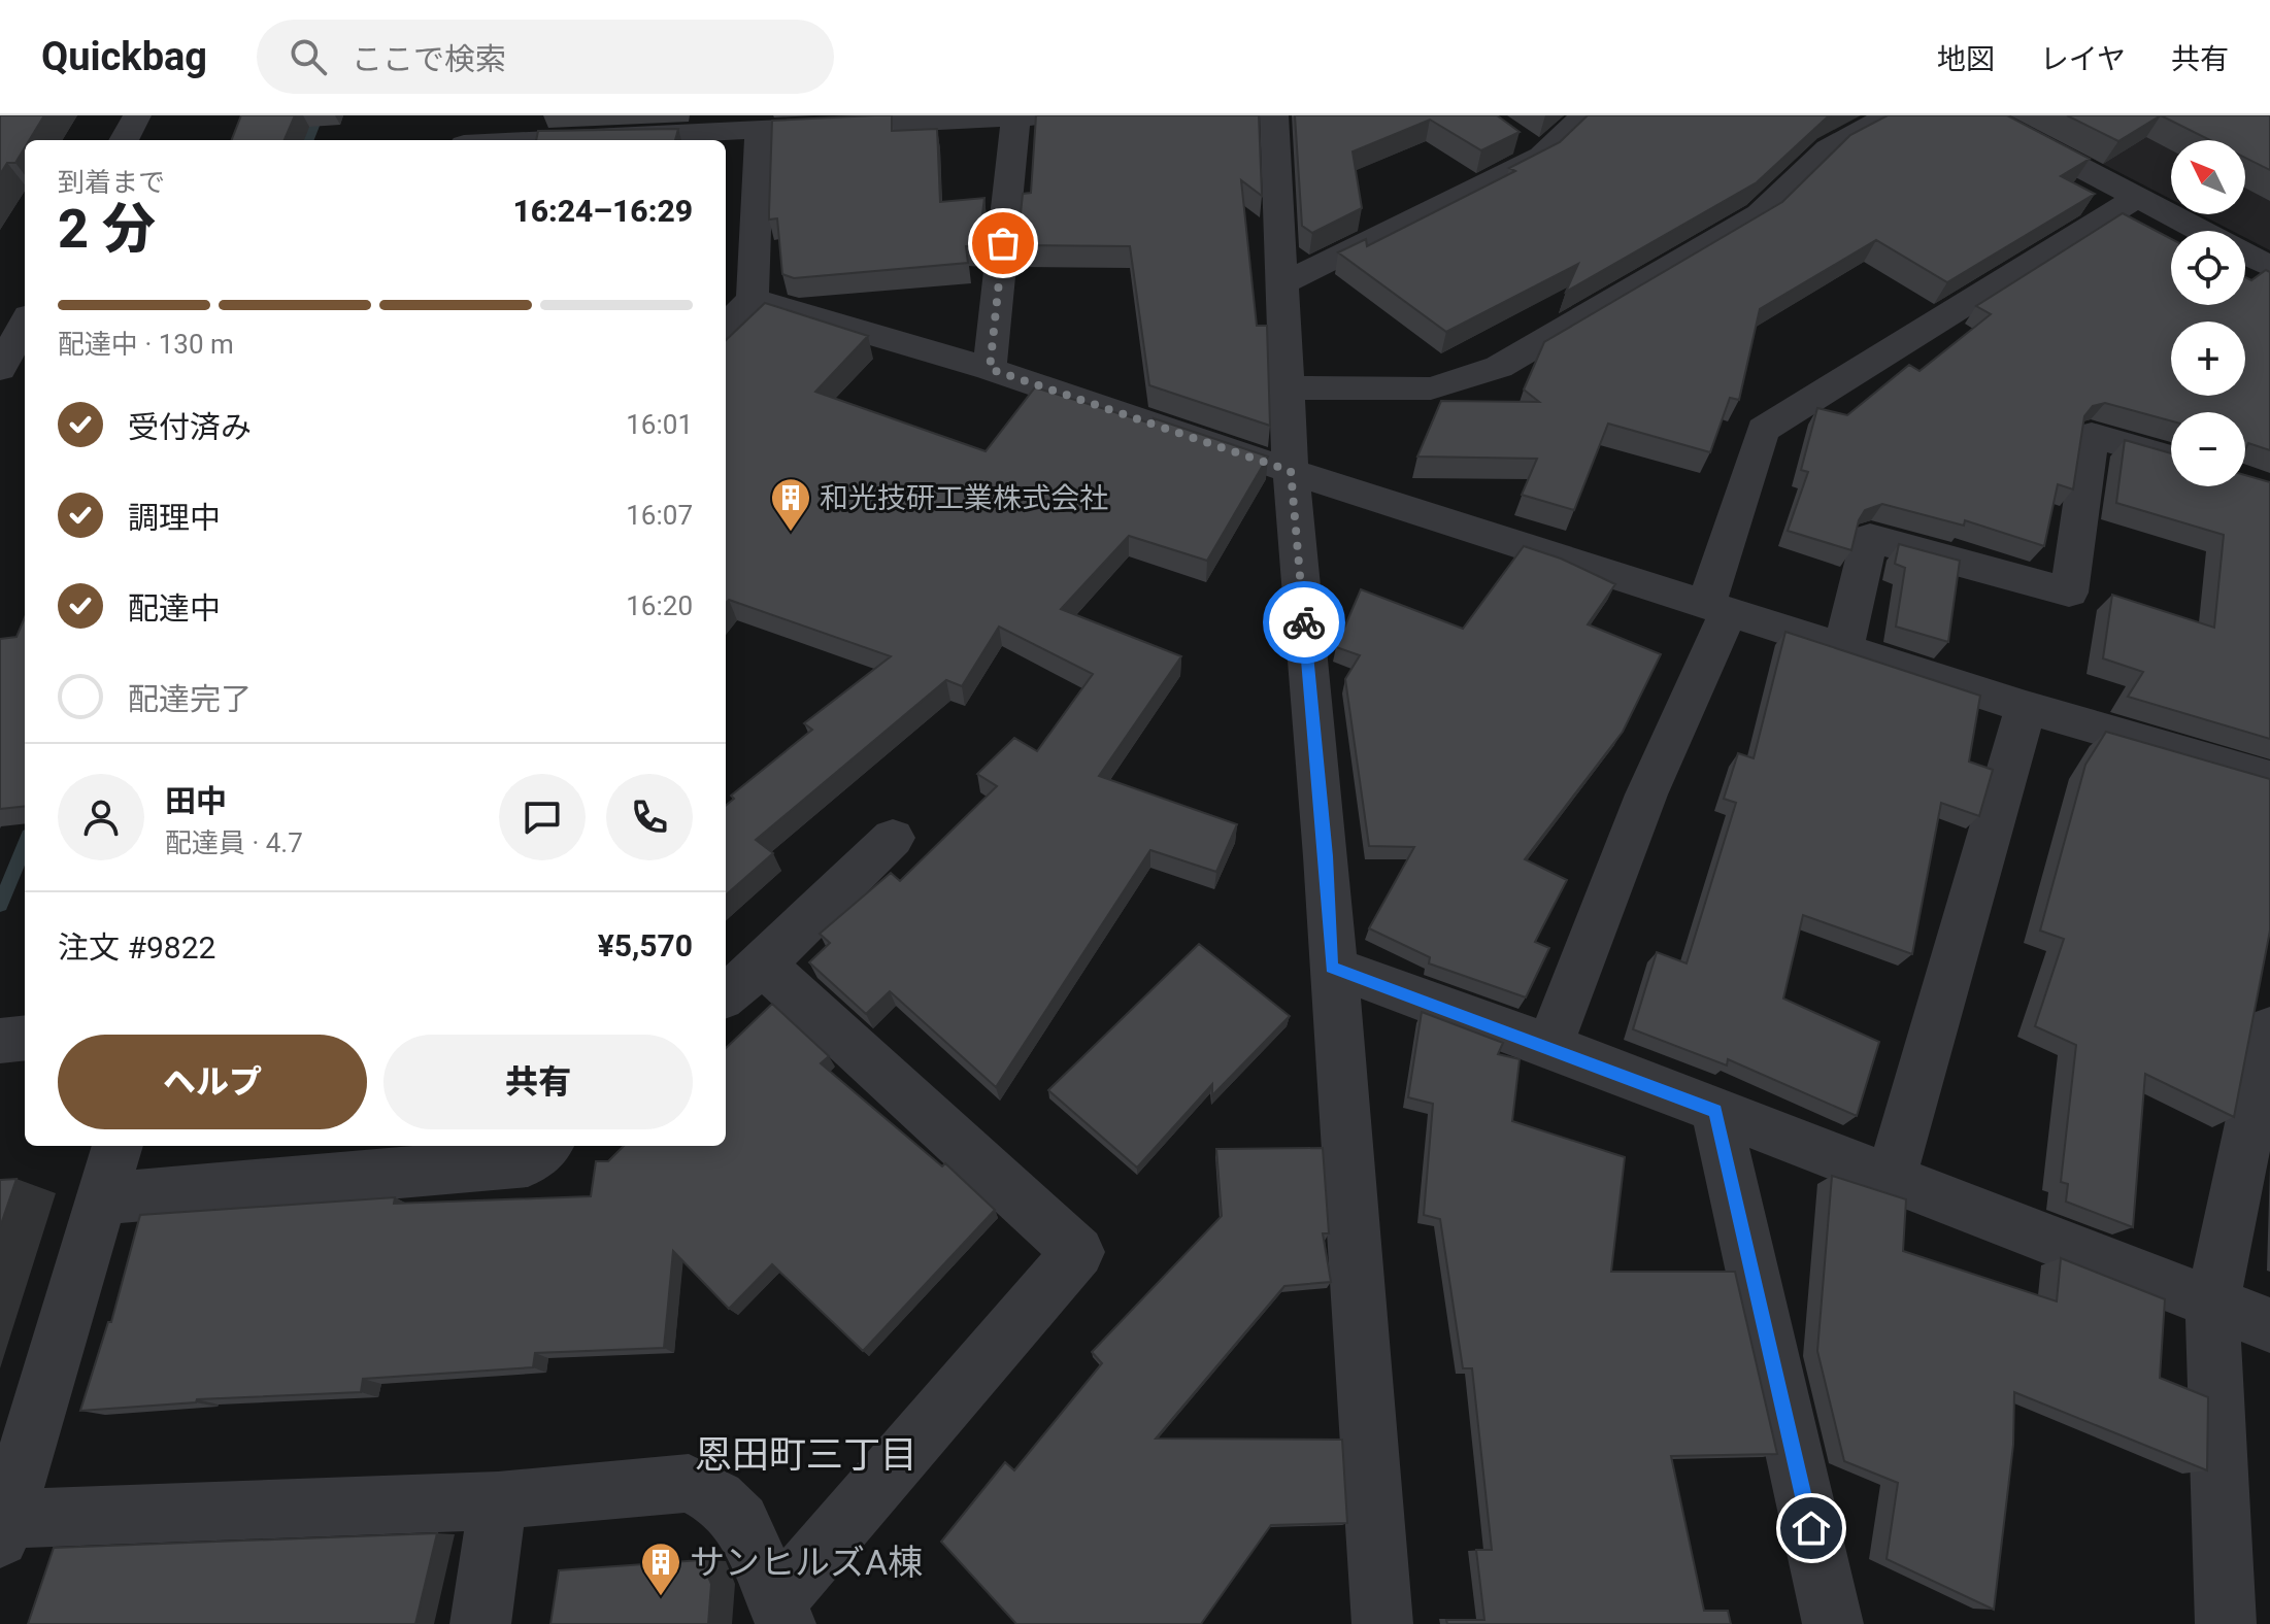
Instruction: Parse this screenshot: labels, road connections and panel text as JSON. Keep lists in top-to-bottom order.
{
  "districts": ["恩田町三丁目"],
  "places": {
    "building": ["和光技研工業株式会社", "サンヒルズA棟"]
  },
  "north": "top left",
  "page": {
    "header": "Quickbag",
    "search": "ここで検索",
    "nav": ["地図", "レイヤ", "共有"],
    "map_buttons": ["+", "−"],
    "heading": ["2 分", "到着まで", "16:24–16:29"],
    "panel": [
      "田中",
      "配達員 · 4.7",
      "注文 #9822",
      "¥5,570"
    ],
    "bar": "配達中 · 130 m",
    "list": [
      ["受付済み", "16:01"],
      ["調理中", "16:07"],
      ["配達中", "16:20"],
      "配達完了"
    ],
    "buttons": ["ヘルプ", "共有"]
  }
}
